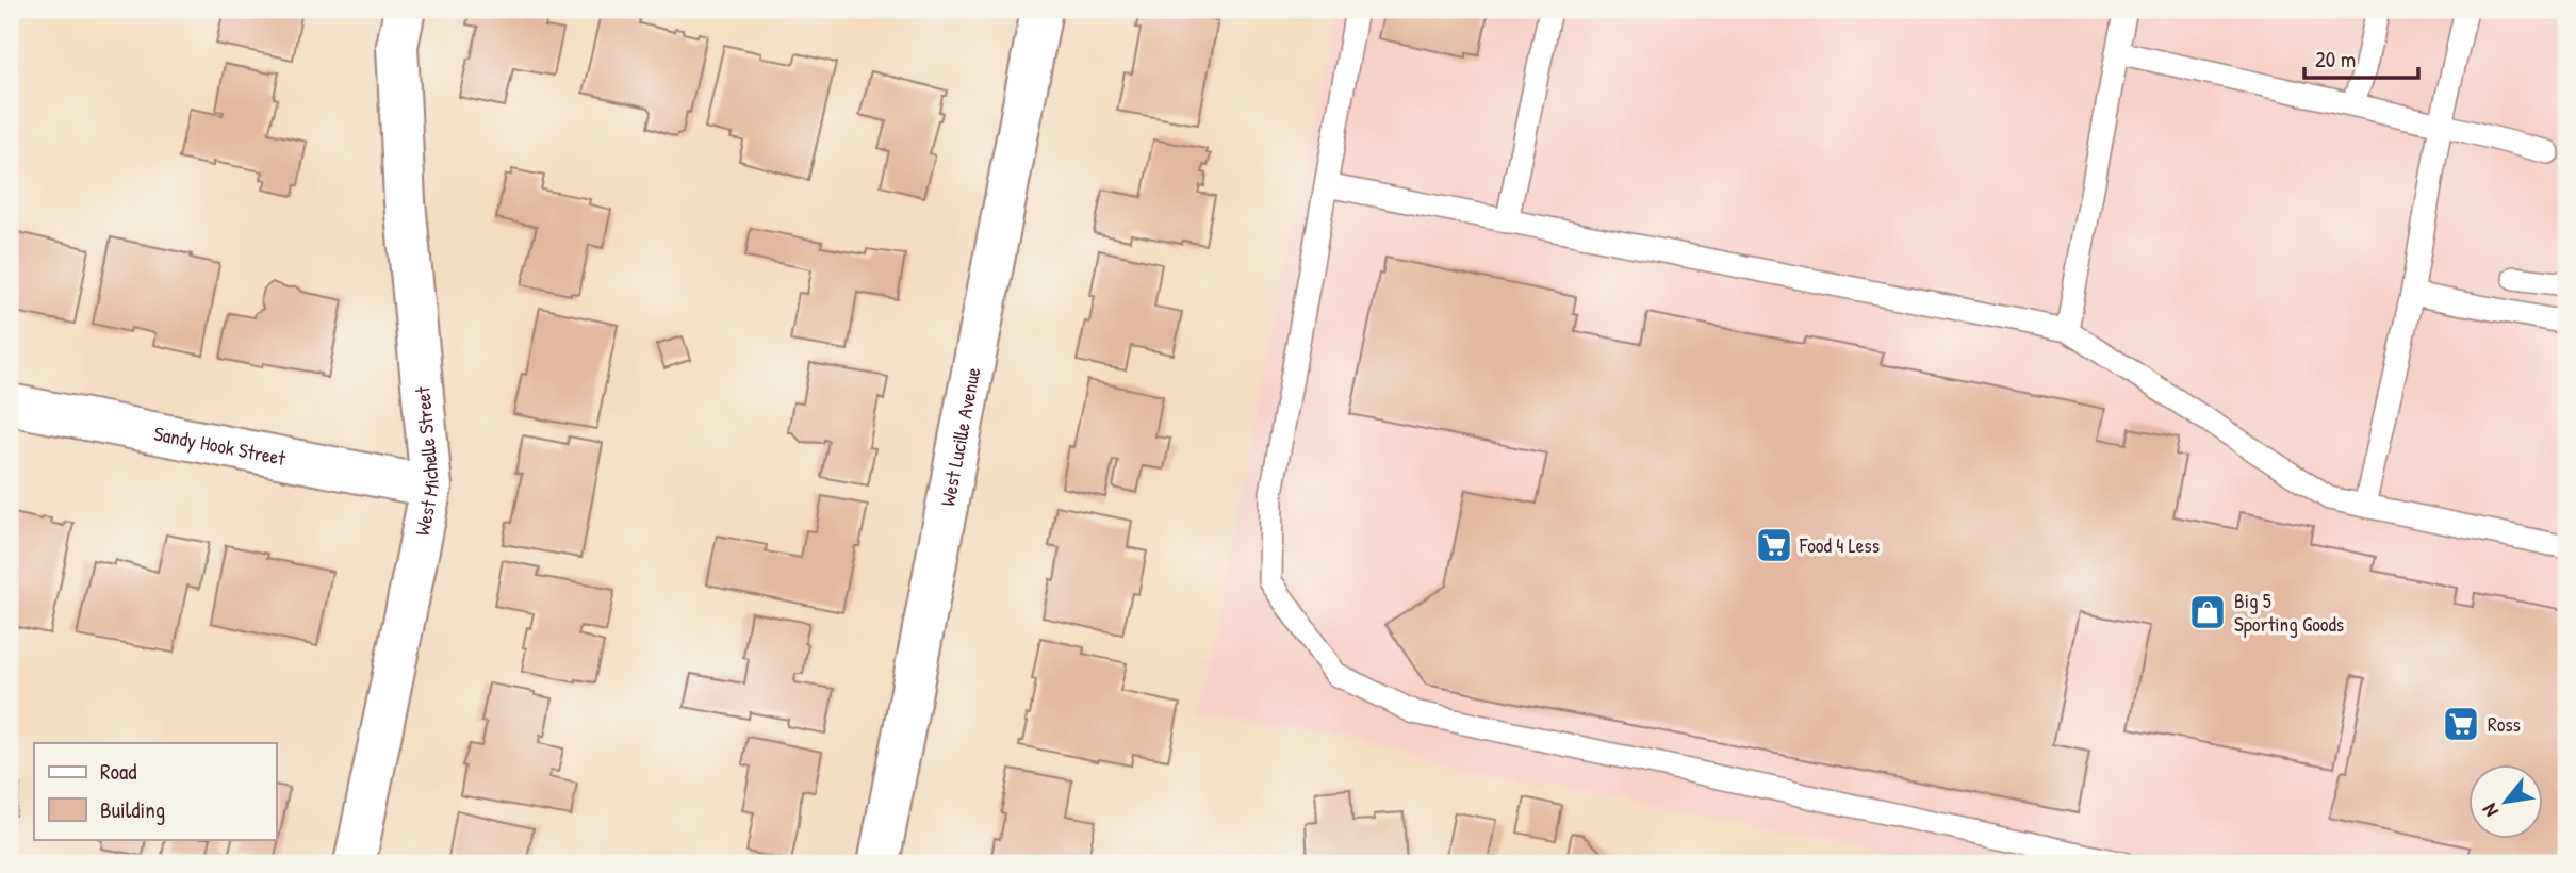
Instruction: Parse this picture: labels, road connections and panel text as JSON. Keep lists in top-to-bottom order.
{
  "streets": {
    "street": ["West Lucille Avenue", "Sandy Hook Street", "West Michelle Street"]
  },
  "crossings": [
    ["Sandy Hook Street", "West Michelle Street"]
  ],
  "places": {
    "supermarket": ["Food 4 Less", "Ross"],
    "shop": ["Big 5 Sporting Goods"]
  },
  "legend": ["Road", "Building"],
  "scale_bar": "20 m",
  "north": "bottom left"
}
